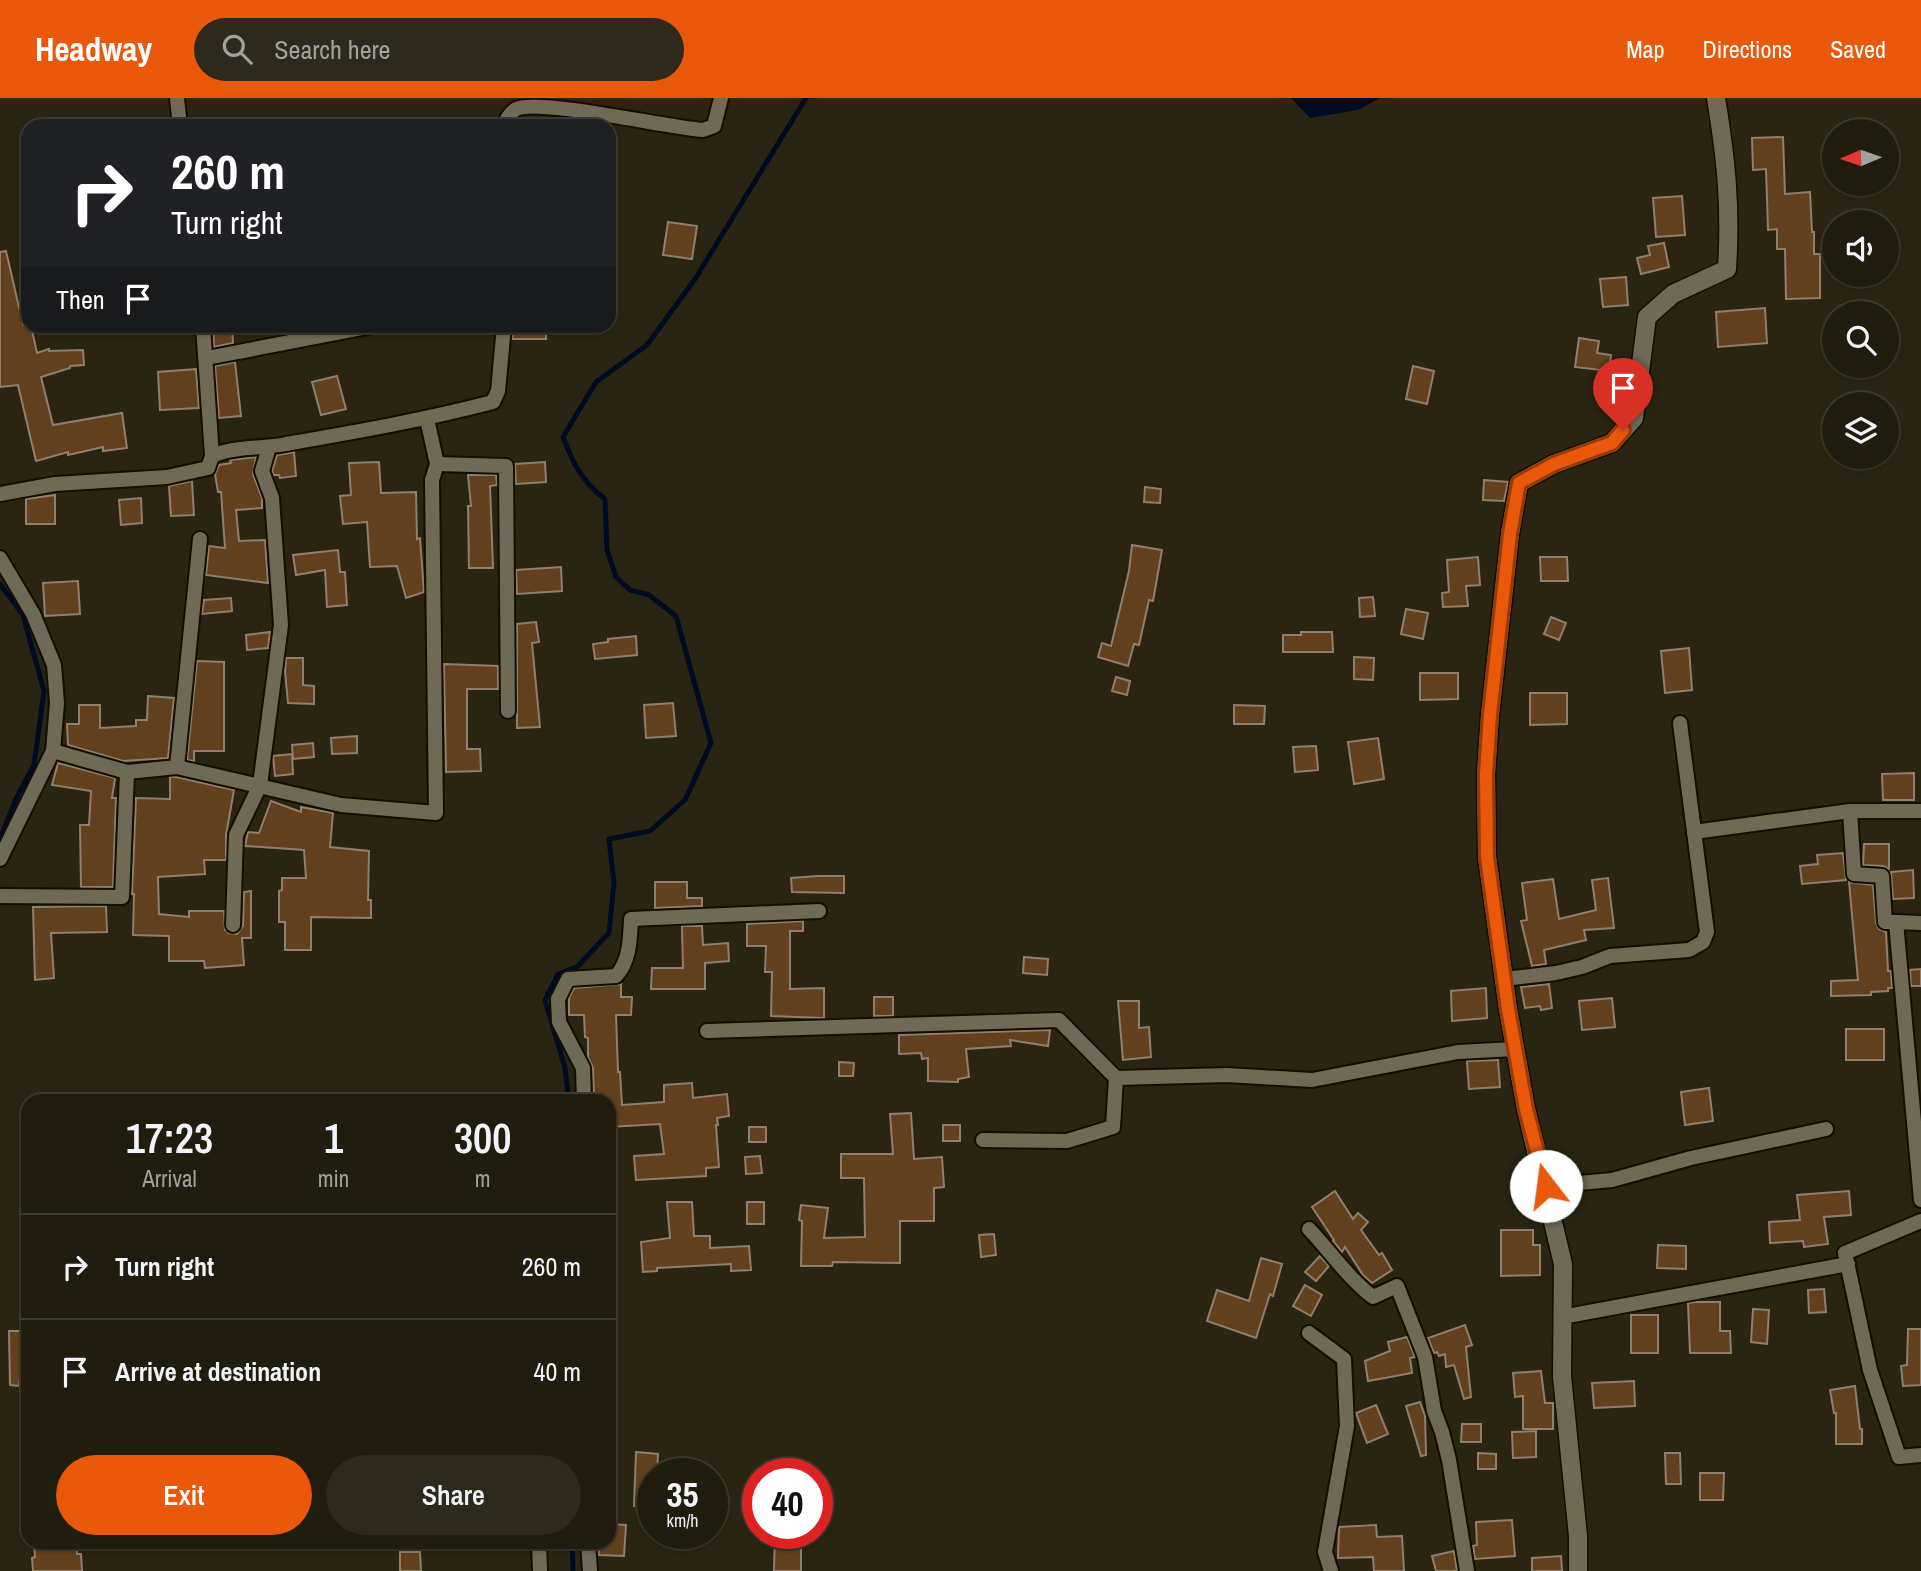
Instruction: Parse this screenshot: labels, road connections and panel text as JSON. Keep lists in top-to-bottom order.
{
  "north": "left",
  "page": {
    "header": "Headway",
    "search": "Search here",
    "nav": ["Map", "Directions", "Saved"],
    "turn": ["260 m", "Turn right"],
    "then": "Then",
    "eta": [
      "17:23",
      "Arrival",
      "1",
      "min",
      "300",
      "m"
    ],
    "list": [
      {
        "name": "Turn right",
        "value": "260 m"
      },
      {
        "name": "Arrive at destination",
        "value": "40 m"
      }
    ],
    "buttons": ["Exit", "Share"],
    "speed": "35 km/h",
    "limit": "40"
  }
}
